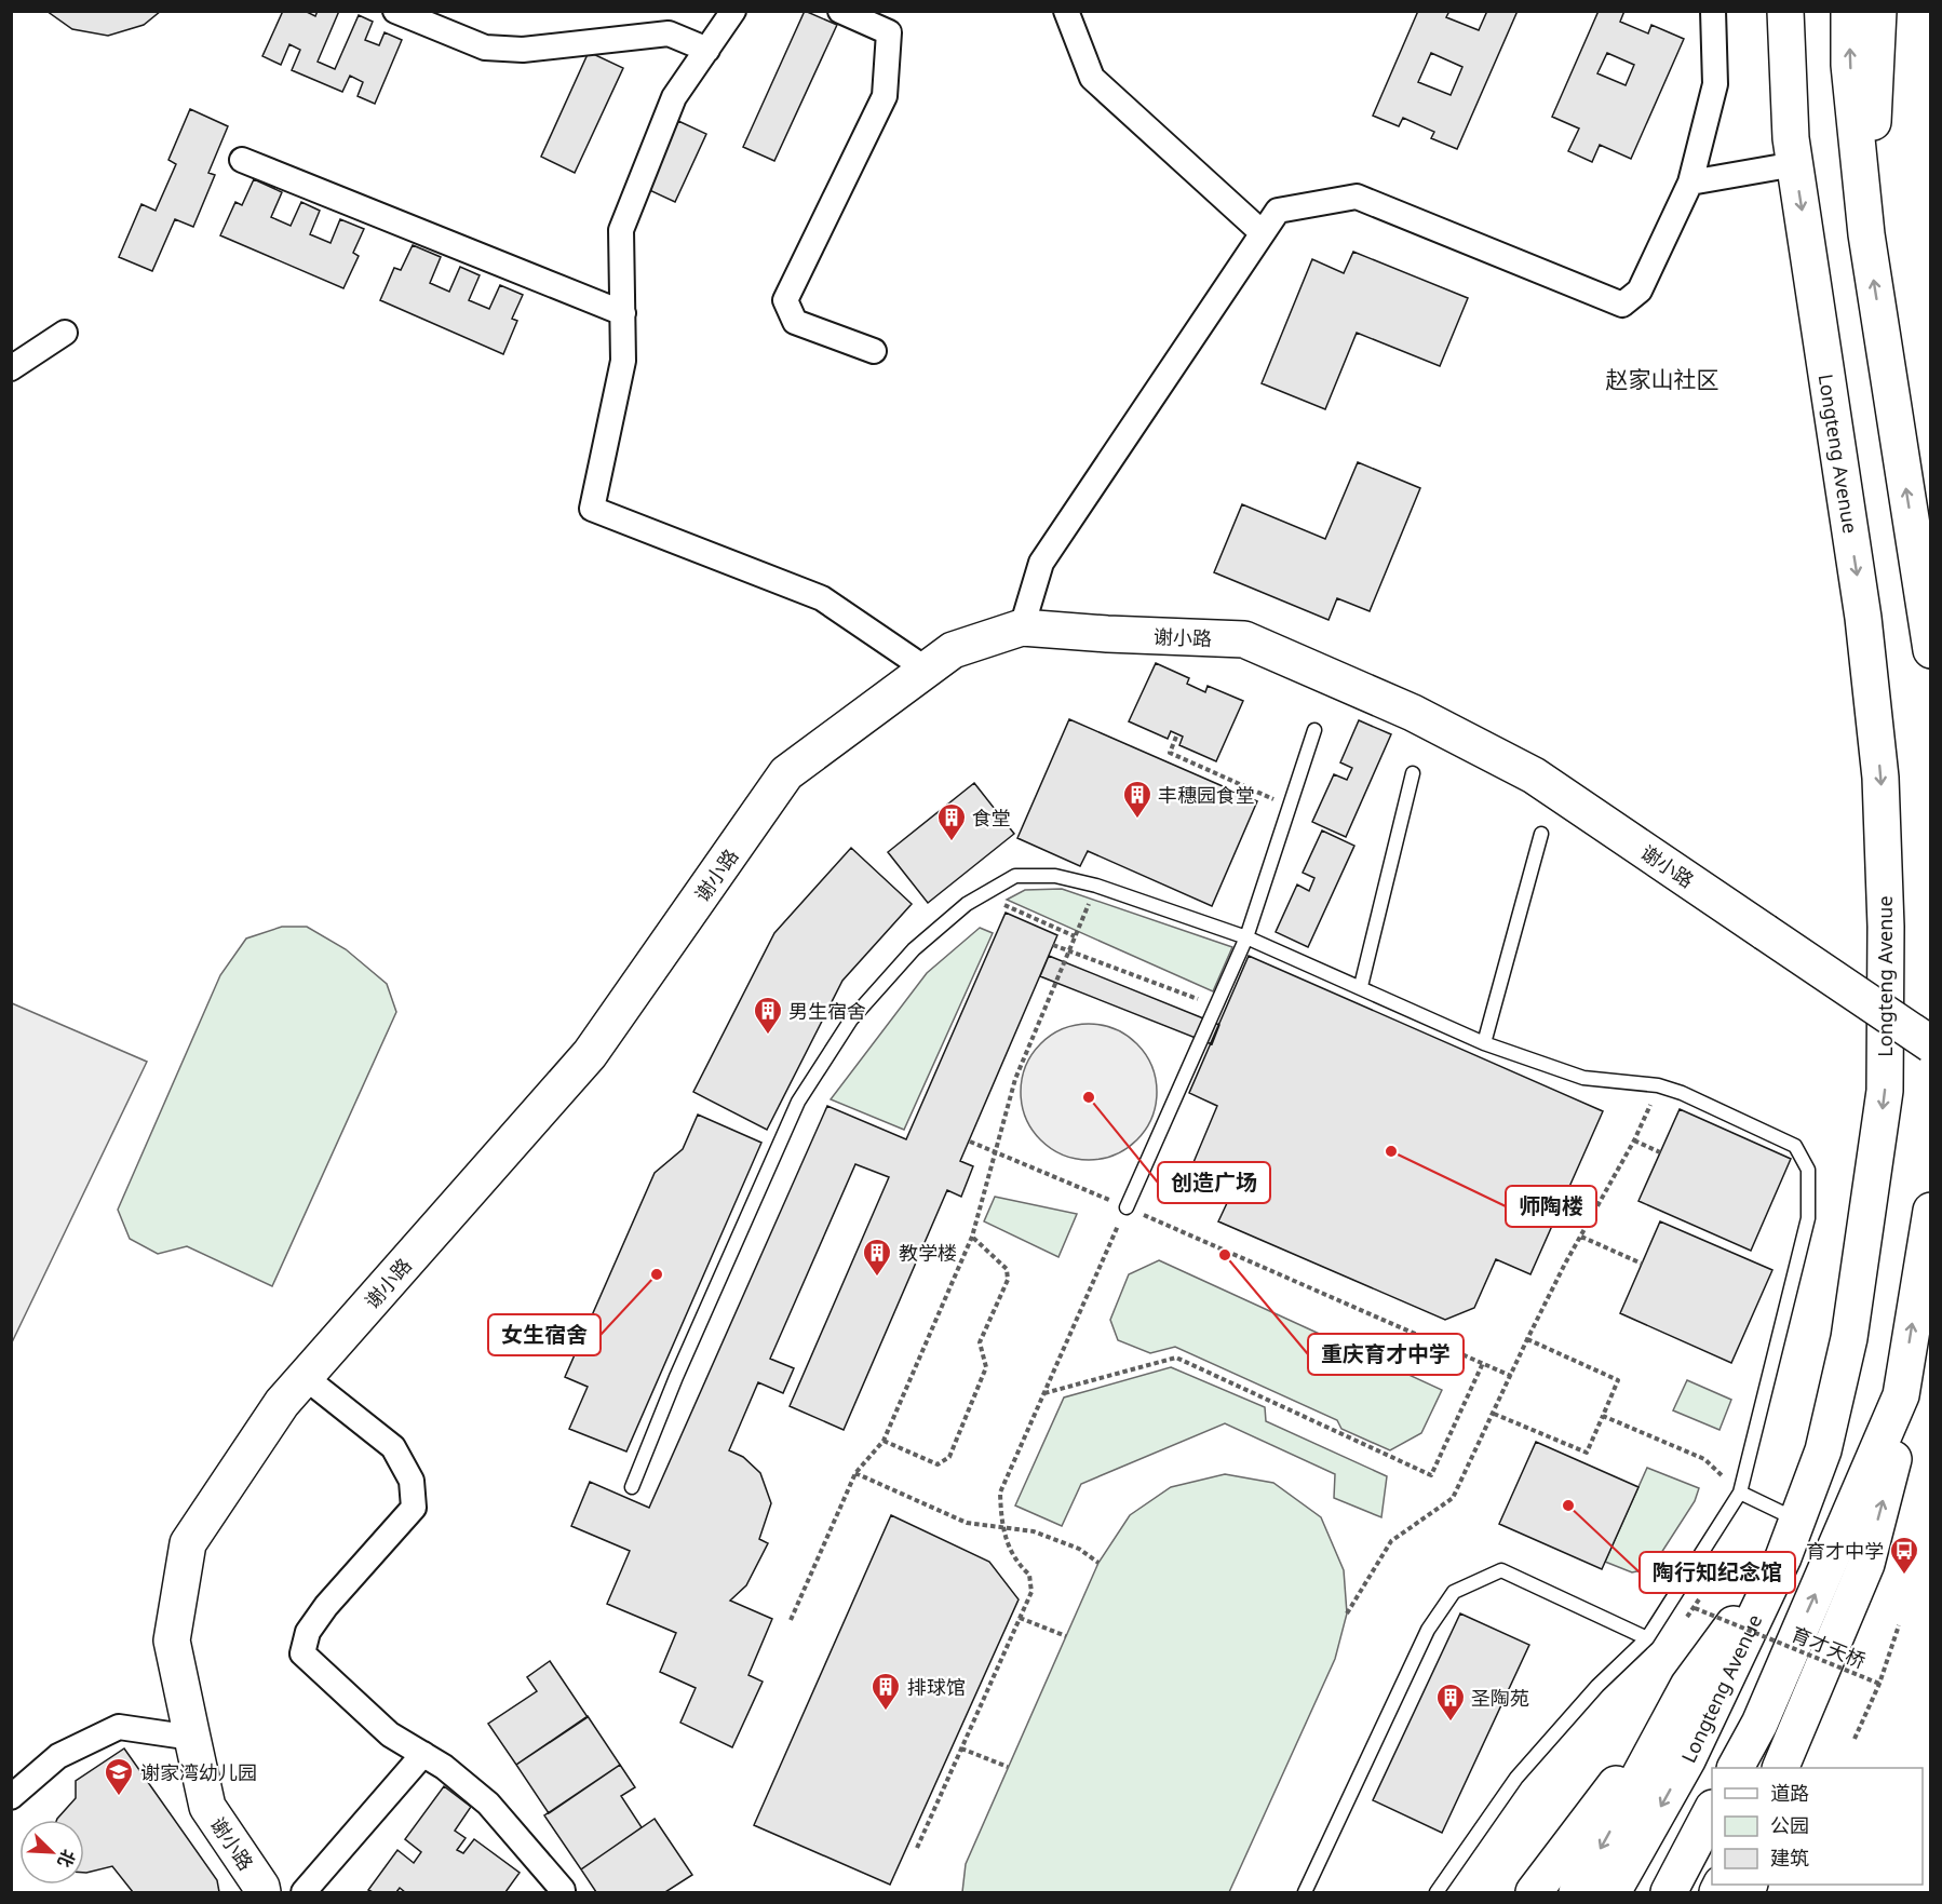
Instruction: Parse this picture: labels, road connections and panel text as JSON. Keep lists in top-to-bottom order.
{
  "streets": {
    "main road": ["Longteng Avenue", "谢小路"],
    "path": ["育才天桥"]
  },
  "districts": ["赵家山社区"],
  "places": {
    "building": [
      "丰穗园食堂",
      "食堂",
      "男生宿舍",
      "教学楼",
      "排球馆",
      "圣陶苑"
    ],
    "other": [
      "创造广场",
      "师陶楼",
      "重庆育才中学",
      "女生宿舍",
      "陶行知纪念馆"
    ],
    "bus stop": ["育才中学"],
    "school or university": ["谢家湾幼儿园"]
  },
  "legend": ["道路", "公园", "建筑"],
  "north": "bottom right"
}
